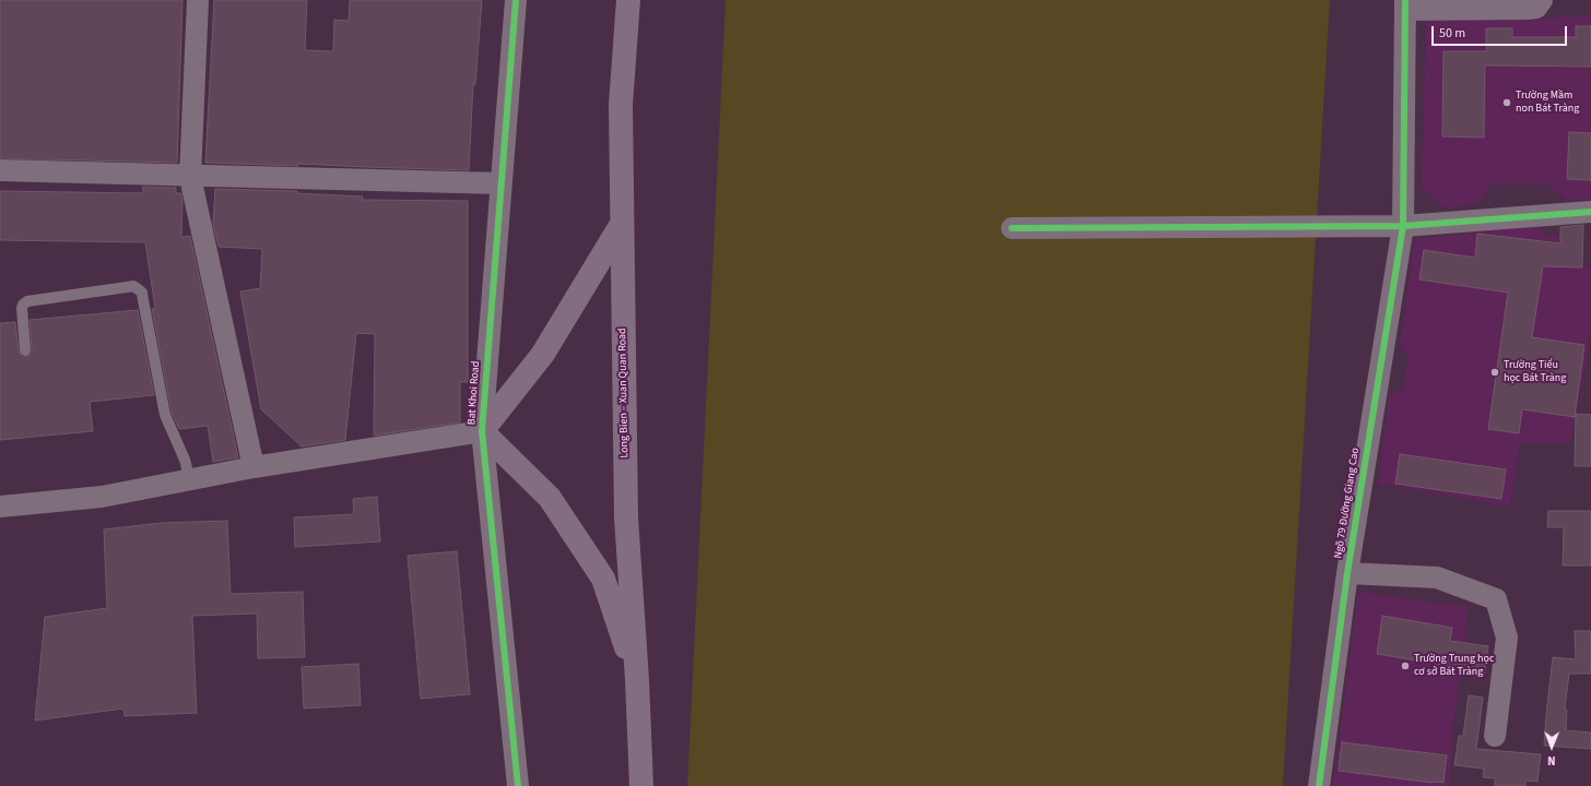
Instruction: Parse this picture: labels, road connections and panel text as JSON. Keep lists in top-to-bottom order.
{
  "streets": {
    "main road": ["Long Bien – Xuan Quan Road"],
    "street": ["Bat Khoi Road", "Ngõ 79 Đường Giang Cao"]
  },
  "places": ["Trường Mầm non Bát Tràng", "Trường Tiểu học Bát Tràng", "Trường Trung học cơ sở Bát Tràng"],
  "scale_bar": "50 m",
  "north": "bottom"
}
